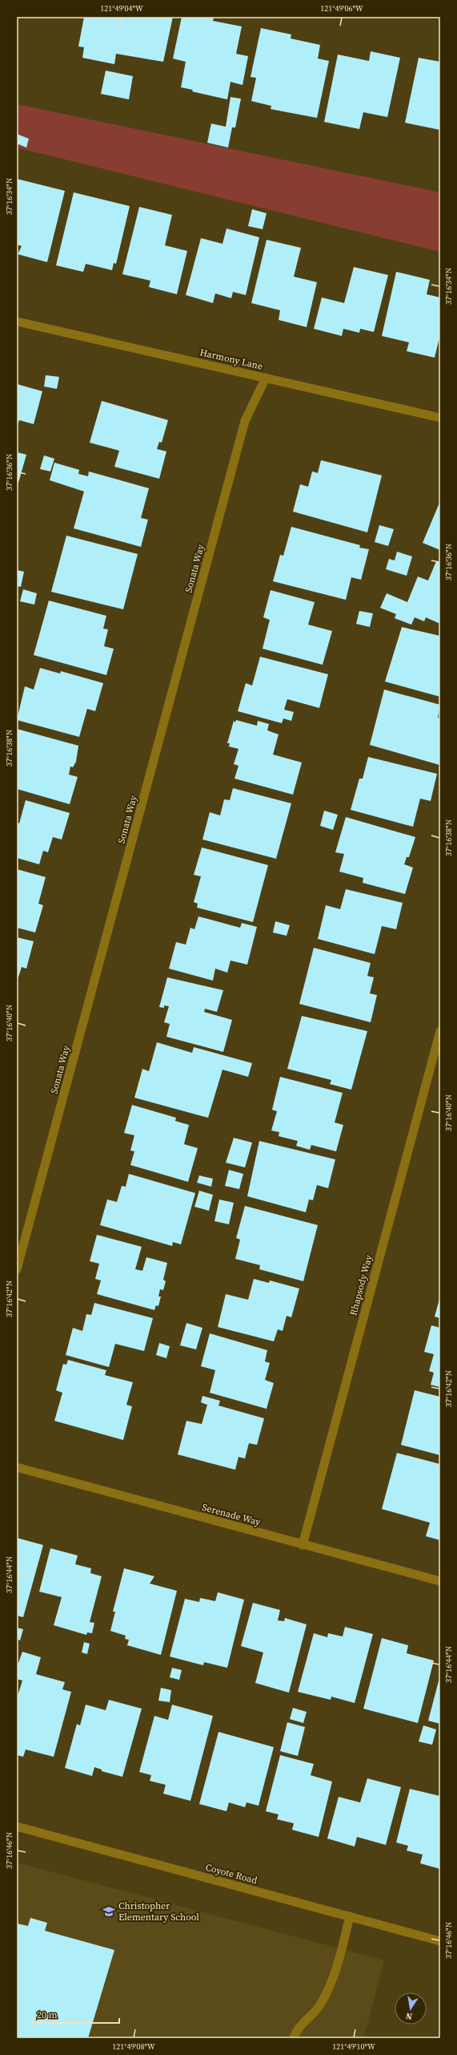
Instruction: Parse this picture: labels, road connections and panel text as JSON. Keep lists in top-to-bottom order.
{
  "streets": {
    "street": [
      "Harmony Lane",
      "Sonata Way",
      "Rhapsody Way",
      "Serenade Way",
      "Coyote Road"
    ]
  },
  "crossings": [
    ["Harmony Lane", "Sonata Way"],
    ["Rhapsody Way", "Serenade Way"]
  ],
  "places": {
    "school or university": ["Christopher Elementary School"]
  },
  "scale_bar": "20 m",
  "north": "bottom",
  "coordinates": [
    "121°49'04\"W",
    "121°49'06\"W",
    "37°16'34\"N",
    "37°16'36\"N",
    "37°16'38\"N",
    "37°16'40\"N",
    "37°16'42\"N",
    "37°16'44\"N",
    "37°16'46\"N",
    "121°49'08\"W",
    "121°49'10\"W"
  ]
}
